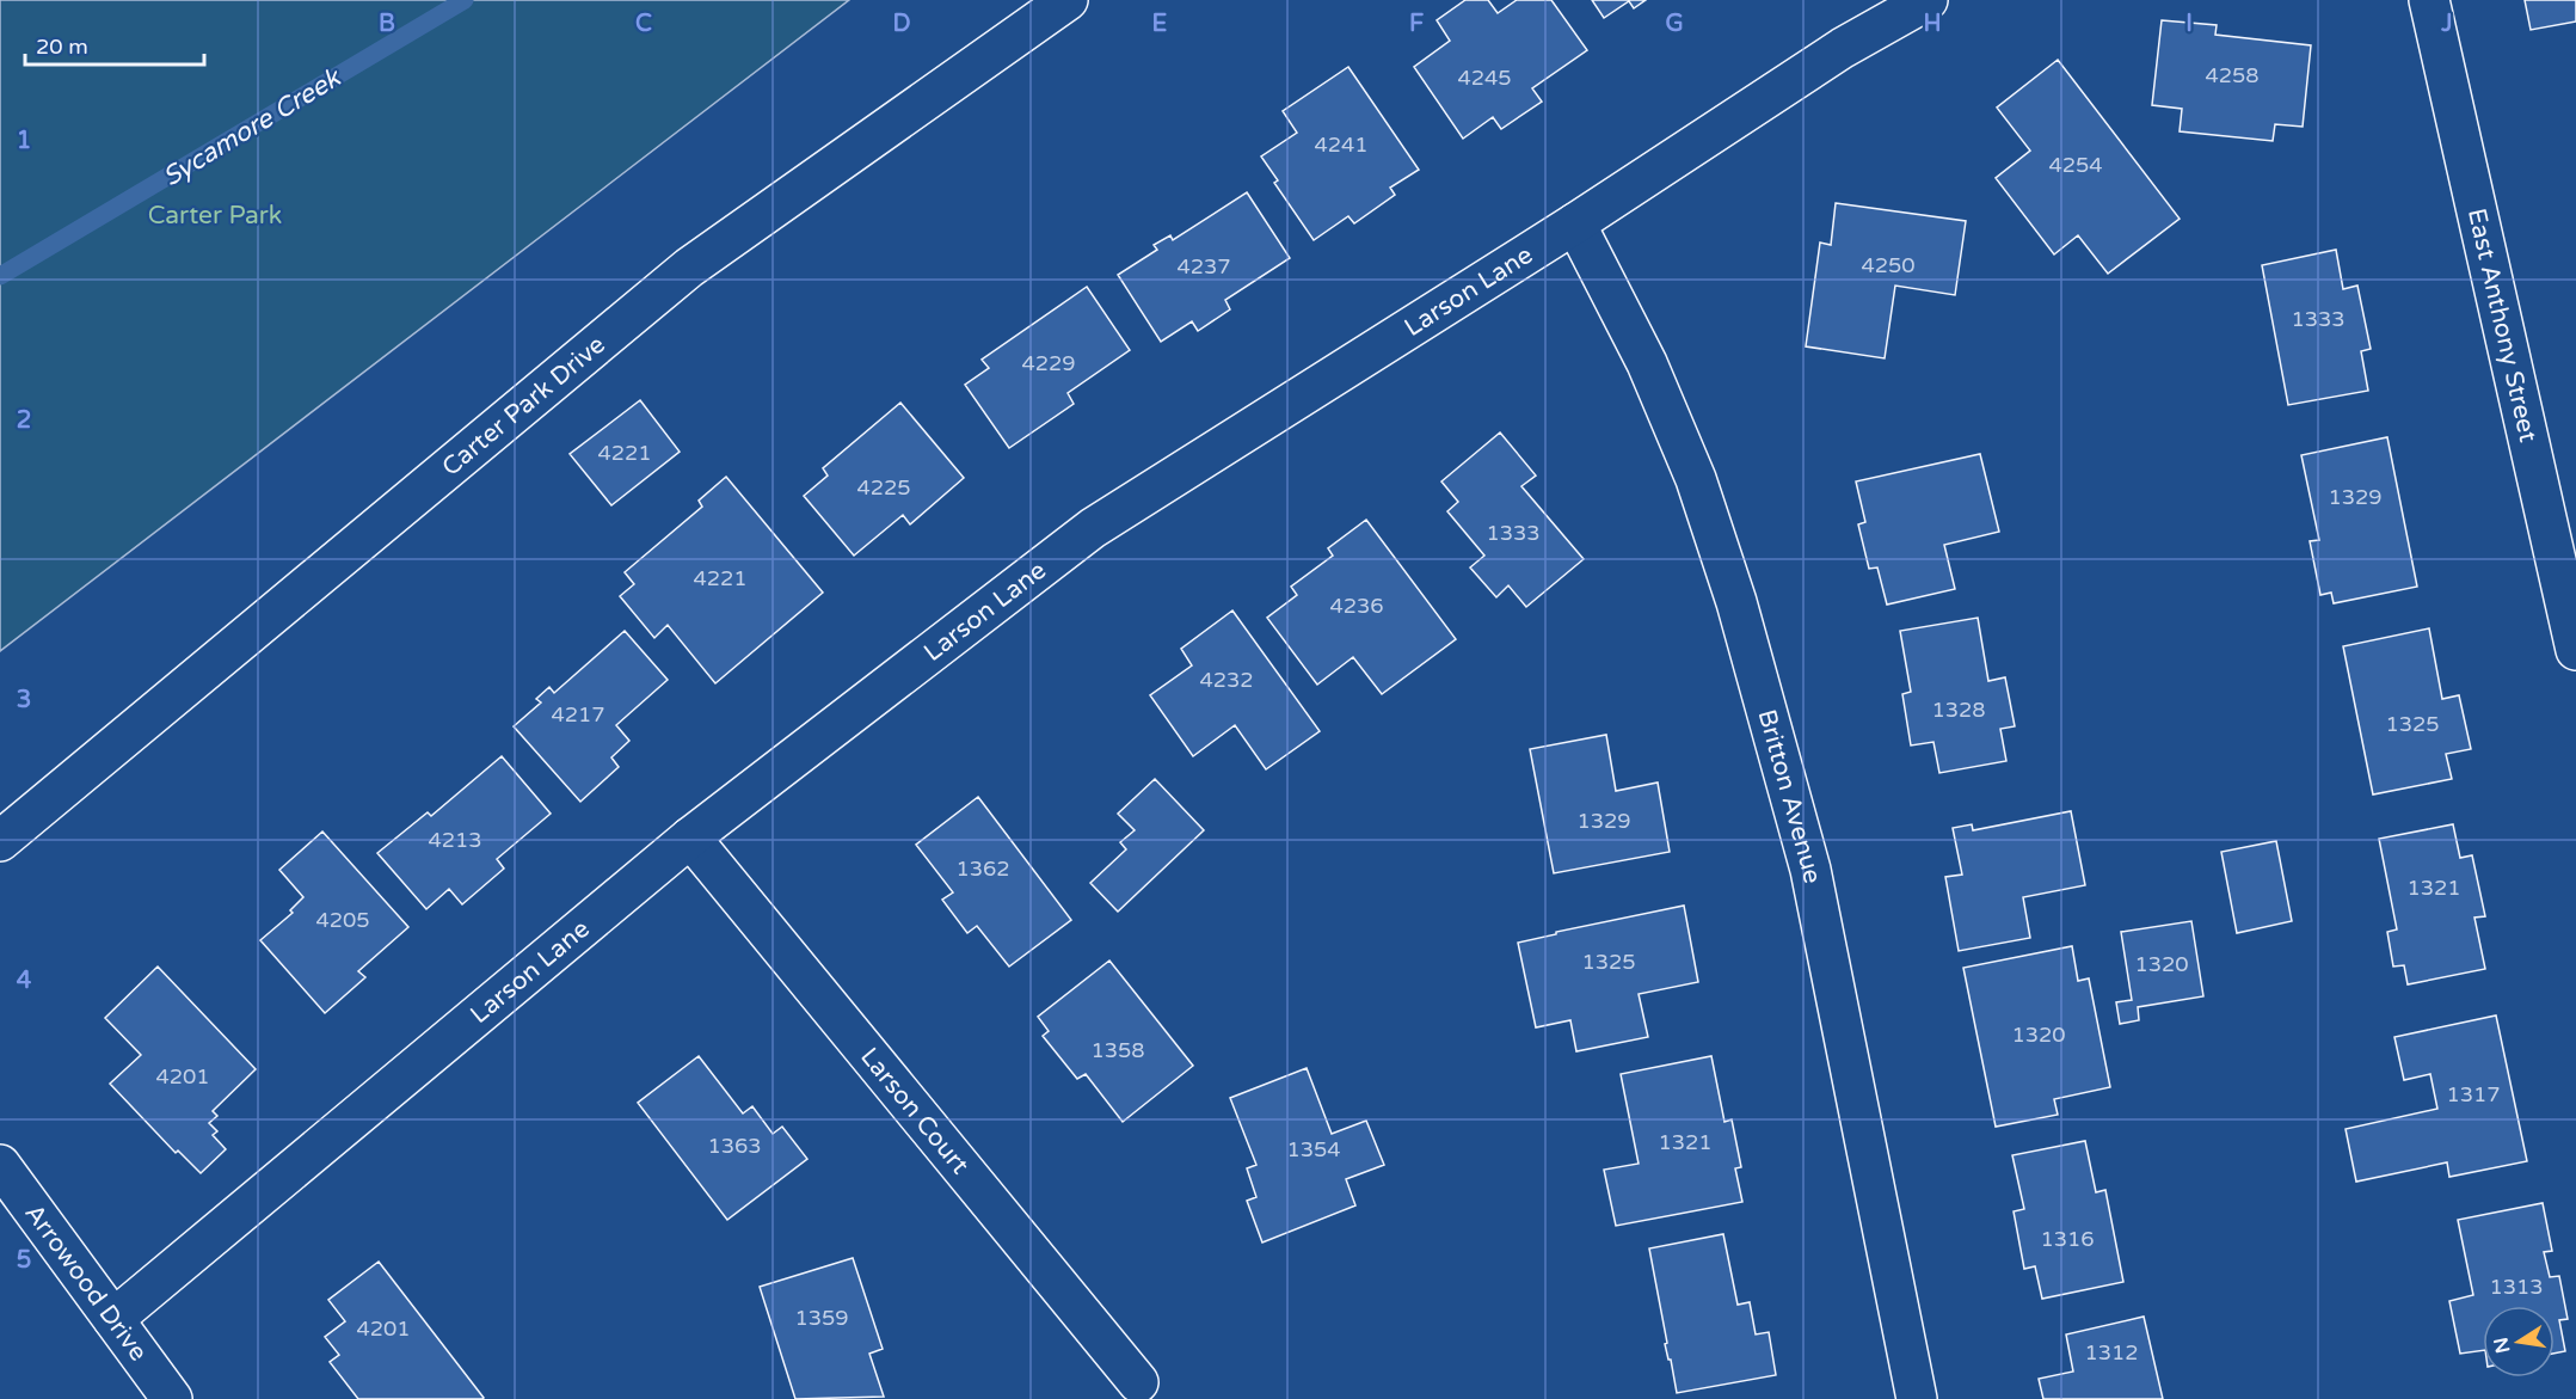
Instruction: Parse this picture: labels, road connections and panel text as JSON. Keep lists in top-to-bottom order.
{
  "streets": {
    "street": [
      "Larson Lane",
      "East Anthony Street",
      "Carter Park Drive",
      "Britton Avenue",
      "Larson Court",
      "Arrowood Drive"
    ]
  },
  "crossings": [
    ["Larson Lane", "Britton Avenue"],
    ["Larson Lane", "Larson Court"],
    ["Larson Lane", "Arrowood Drive"]
  ],
  "water": ["Sycamore Creek"],
  "parks": ["Carter Park"],
  "house_numbers": [
    "4258",
    "4245",
    "4241",
    "4254",
    "4250",
    "4237",
    "1333",
    "4229",
    "4221",
    "4225",
    "1329",
    "1333",
    "4221",
    "4236",
    "4232",
    "1328",
    "4217",
    "1325",
    "1329",
    "4213",
    "1362",
    "1321",
    "4205",
    "1325",
    "1320",
    "1320",
    "1358",
    "4201",
    "1317",
    "1321",
    "1363",
    "1354",
    "1316",
    "1313",
    "1359",
    "4201",
    "1312"
  ],
  "scale_bar": "20 m",
  "north": "left",
  "grid": {
    "columns": [
      "B",
      "C",
      "D",
      "E",
      "F",
      "G",
      "H",
      "I",
      "J"
    ],
    "rows": [
      "1",
      "2",
      "3",
      "4",
      "5"
    ]
  }
}
